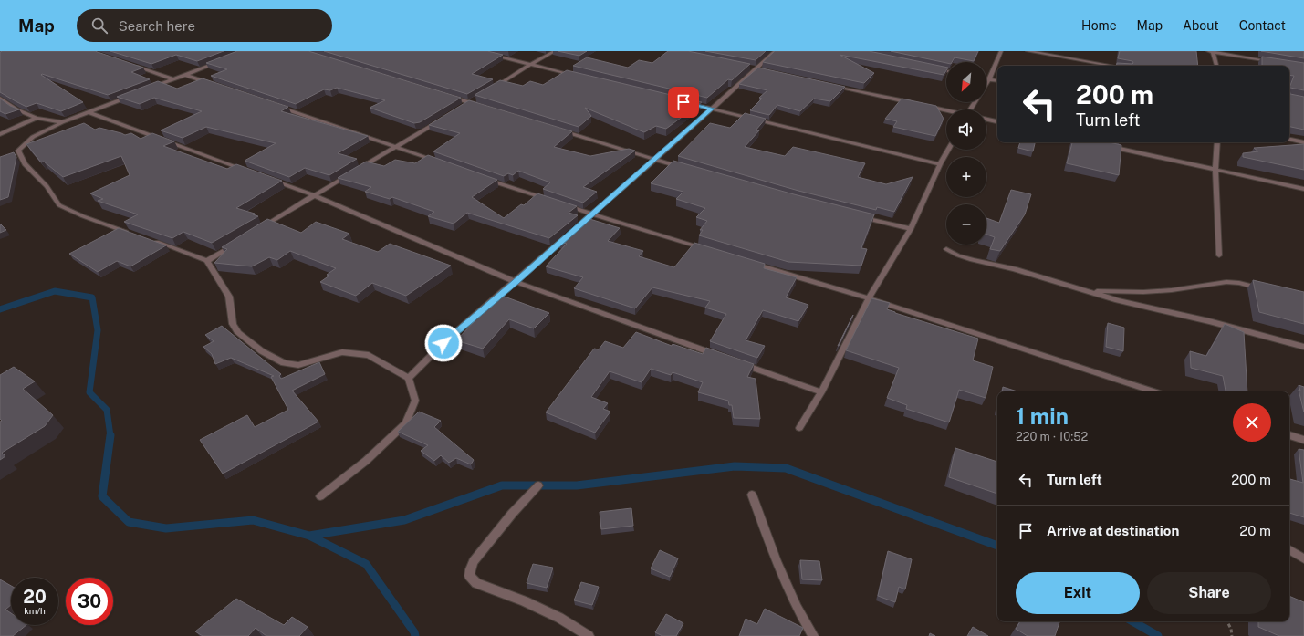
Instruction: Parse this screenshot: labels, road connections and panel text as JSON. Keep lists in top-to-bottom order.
{
  "north": "bottom left",
  "page": {
    "header": "Map",
    "search": "Search here",
    "nav": [
      "Home",
      "Map",
      "About",
      "Contact"
    ],
    "map_buttons": ["+", "−"],
    "turn": ["200 m", "Turn left"],
    "heading": ["1 min", "220 m · 10:52"],
    "list": [
      {
        "name": "Turn left",
        "value": "200 m"
      },
      {
        "name": "Arrive at destination",
        "value": "20 m"
      }
    ],
    "buttons": ["Exit", "Share"],
    "speed": "20 km/h",
    "limit": "30"
  }
}
